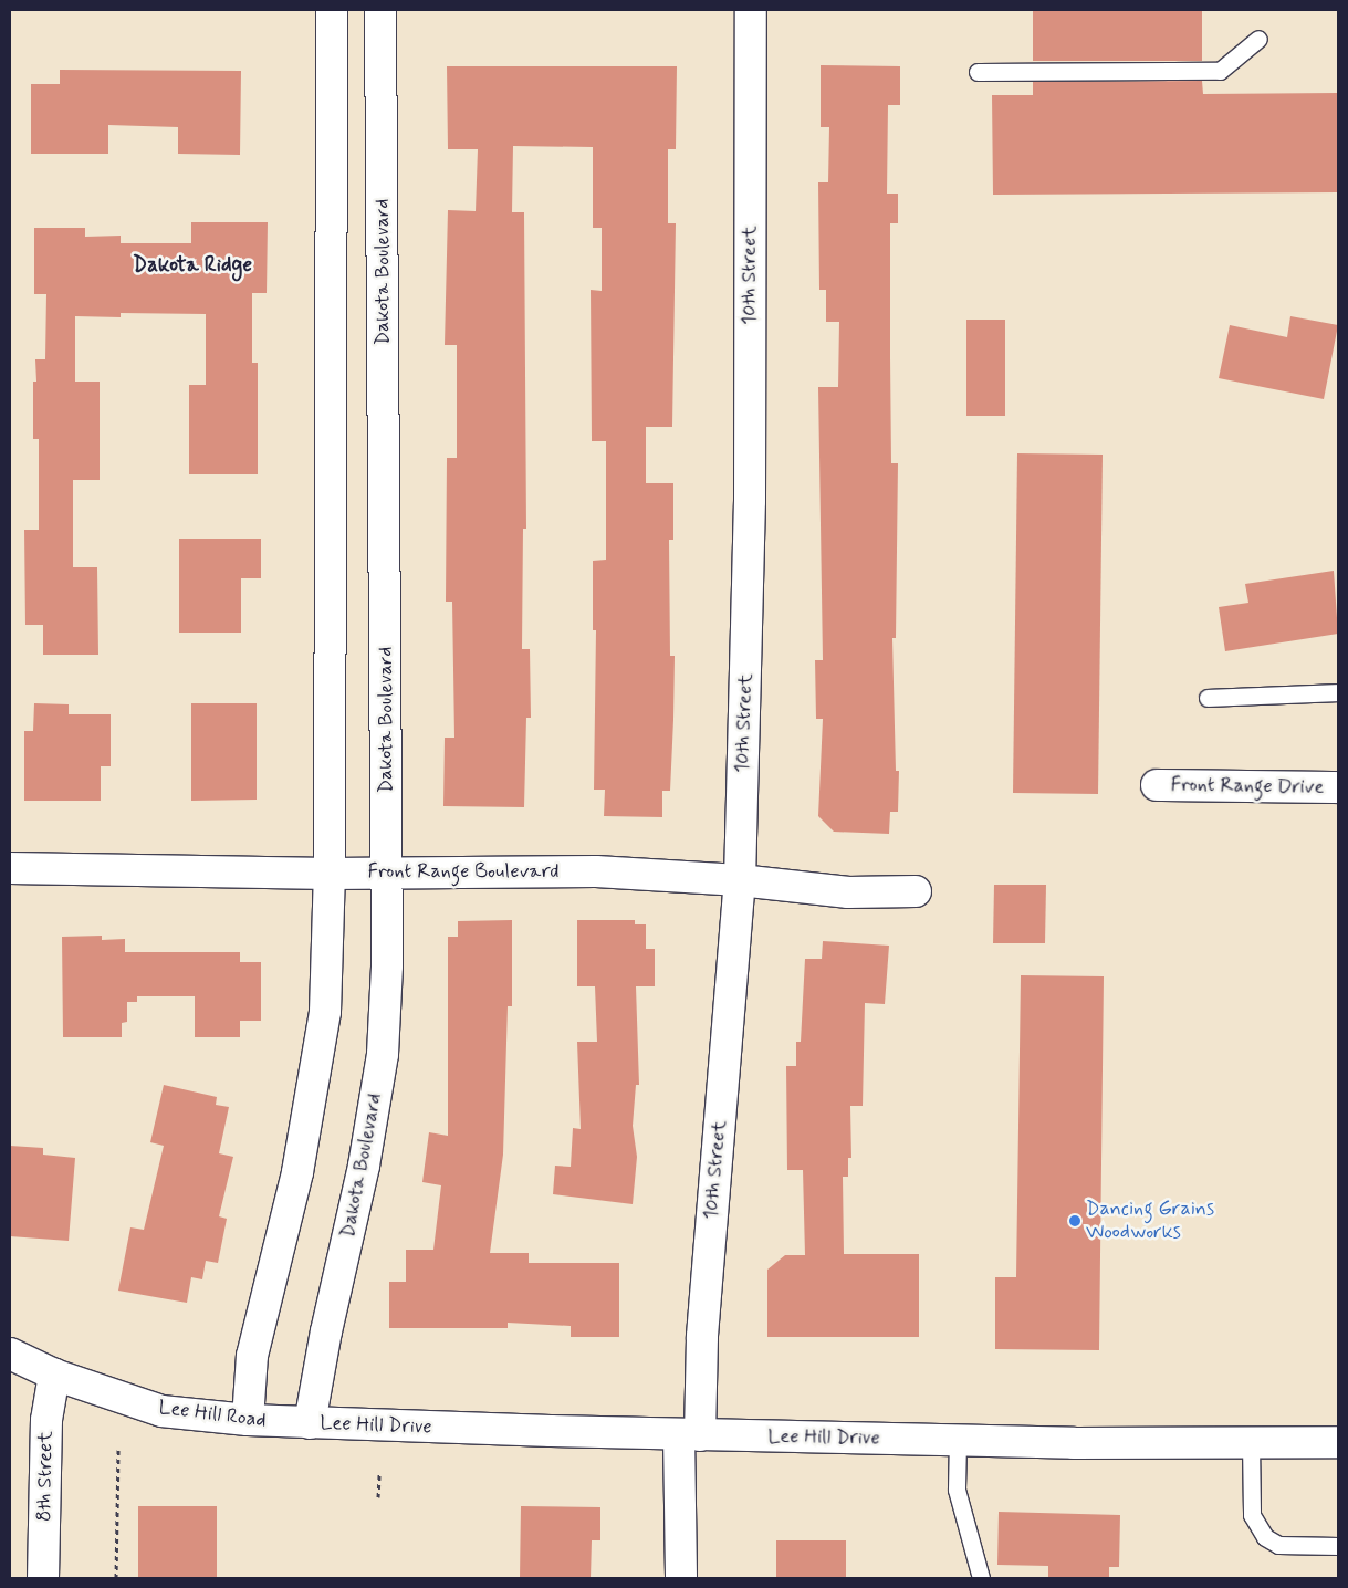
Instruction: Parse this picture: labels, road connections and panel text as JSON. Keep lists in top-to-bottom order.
{
  "streets": {
    "street": [
      "Dakota Boulevard",
      "10th Street",
      "Front Range Drive",
      "Front Range Boulevard",
      "Lee Hill Road",
      "Lee Hill Drive",
      "8th Street"
    ]
  },
  "crossings": [
    ["Dakota Boulevard", "Front Range Boulevard"],
    ["Dakota Boulevard", "Lee Hill Road"],
    ["Dakota Boulevard", "Lee Hill Drive"],
    ["10th Street", "Front Range Boulevard"],
    ["10th Street", "Lee Hill Drive"],
    ["Lee Hill Road", "Lee Hill Drive"],
    ["Lee Hill Road", "8th Street"]
  ],
  "districts": ["Dakota Ridge"],
  "places": ["Dancing Grains Woodworks"]
}
